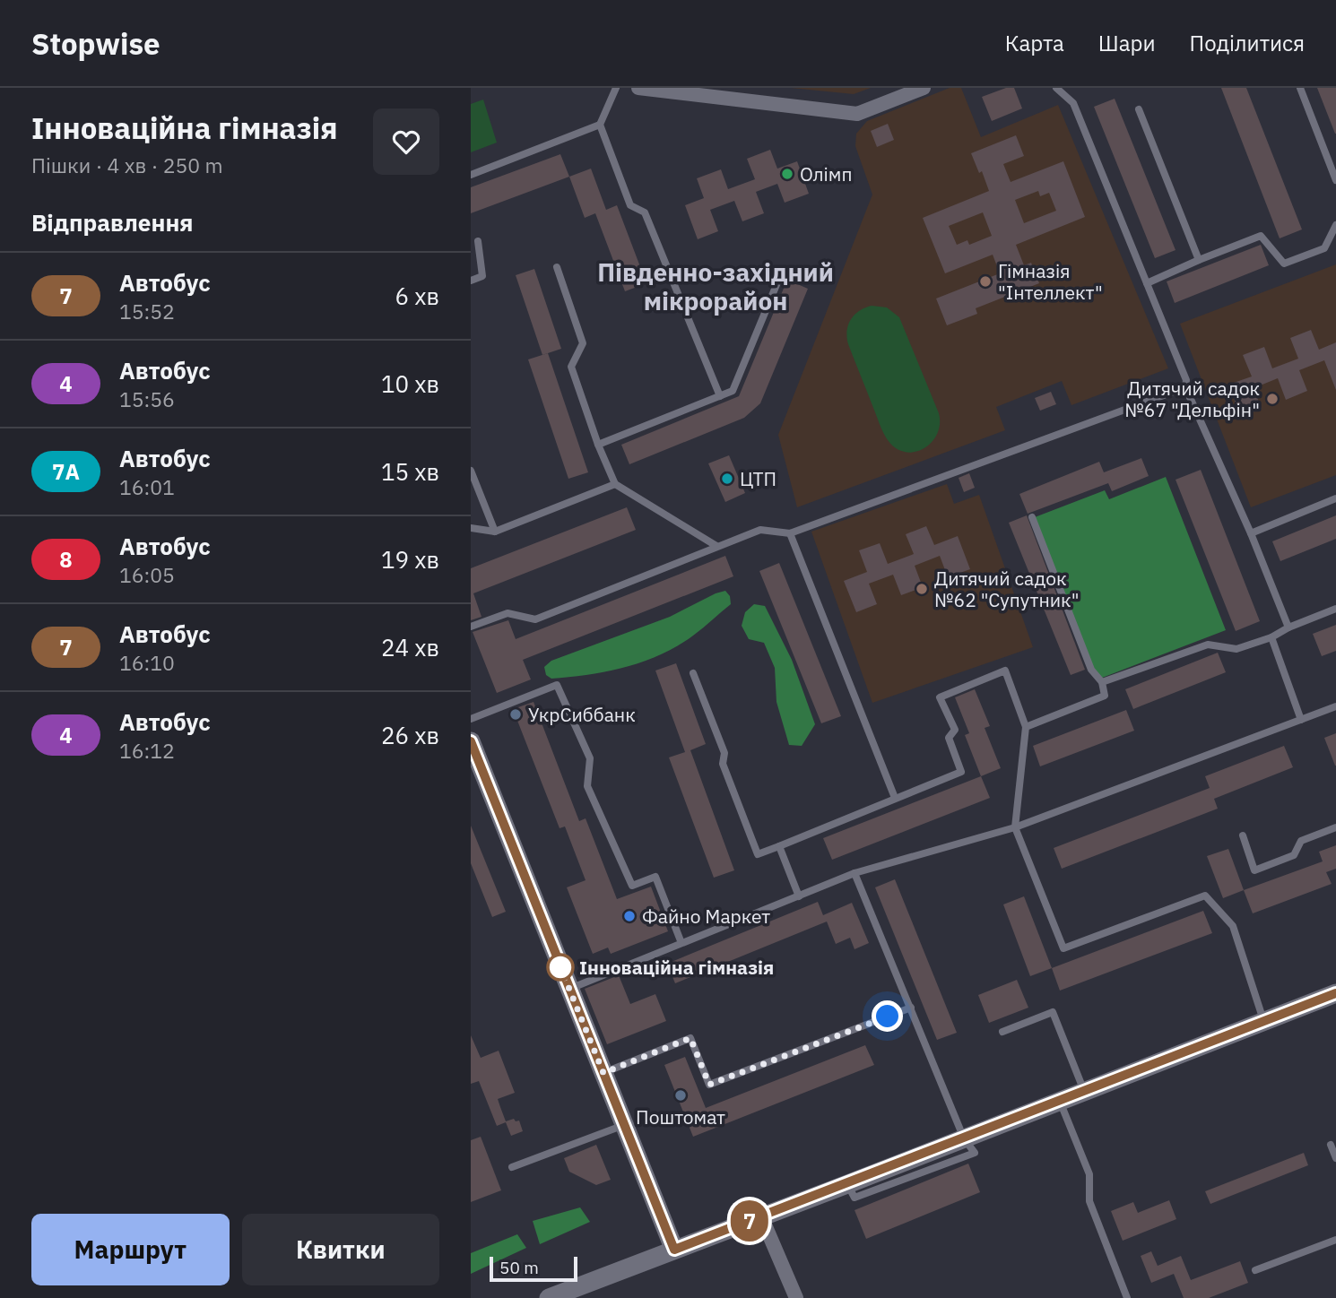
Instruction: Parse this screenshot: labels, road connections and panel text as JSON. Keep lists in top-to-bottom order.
{
  "districts": ["Південно-західний мікрорайон"],
  "places": [
    "Олімп",
    "Гімназія \"Інтеллект\"",
    "Дитячий садок №67 \"Дельфін\"",
    "ЦТП",
    "Дитячий садок №62 \"Супутник\"",
    "УкрСиббанк",
    "Файно Маркет",
    "Інноваційна гімназія",
    "Поштомат"
  ],
  "lines": ["bus line 7"],
  "scale_bar": "50 m",
  "page": {
    "header": "Stopwise",
    "nav": ["Карта", "Шари", "Поділитися"],
    "heading": [
      ["Інноваційна гімназія", "Пішки · 4 хв · 250 m"],
      "Відправлення"
    ],
    "on_map": "7",
    "list": [
      {
        "mark": "7",
        "name": "Автобус",
        "note": "15:52",
        "value": "6 хв"
      },
      {
        "mark": "4",
        "name": "Автобус",
        "note": "15:56",
        "value": "10 хв"
      },
      {
        "mark": "7А",
        "name": "Автобус",
        "note": "16:01",
        "value": "15 хв"
      },
      {
        "mark": "8",
        "name": "Автобус",
        "note": "16:05",
        "value": "19 хв"
      },
      {
        "mark": "7",
        "name": "Автобус",
        "note": "16:10",
        "value": "24 хв"
      },
      {
        "mark": "4",
        "name": "Автобус",
        "note": "16:12",
        "value": "26 хв"
      }
    ],
    "buttons": ["Маршрут", "Квитки"],
    "scale": "50 m"
  }
}
